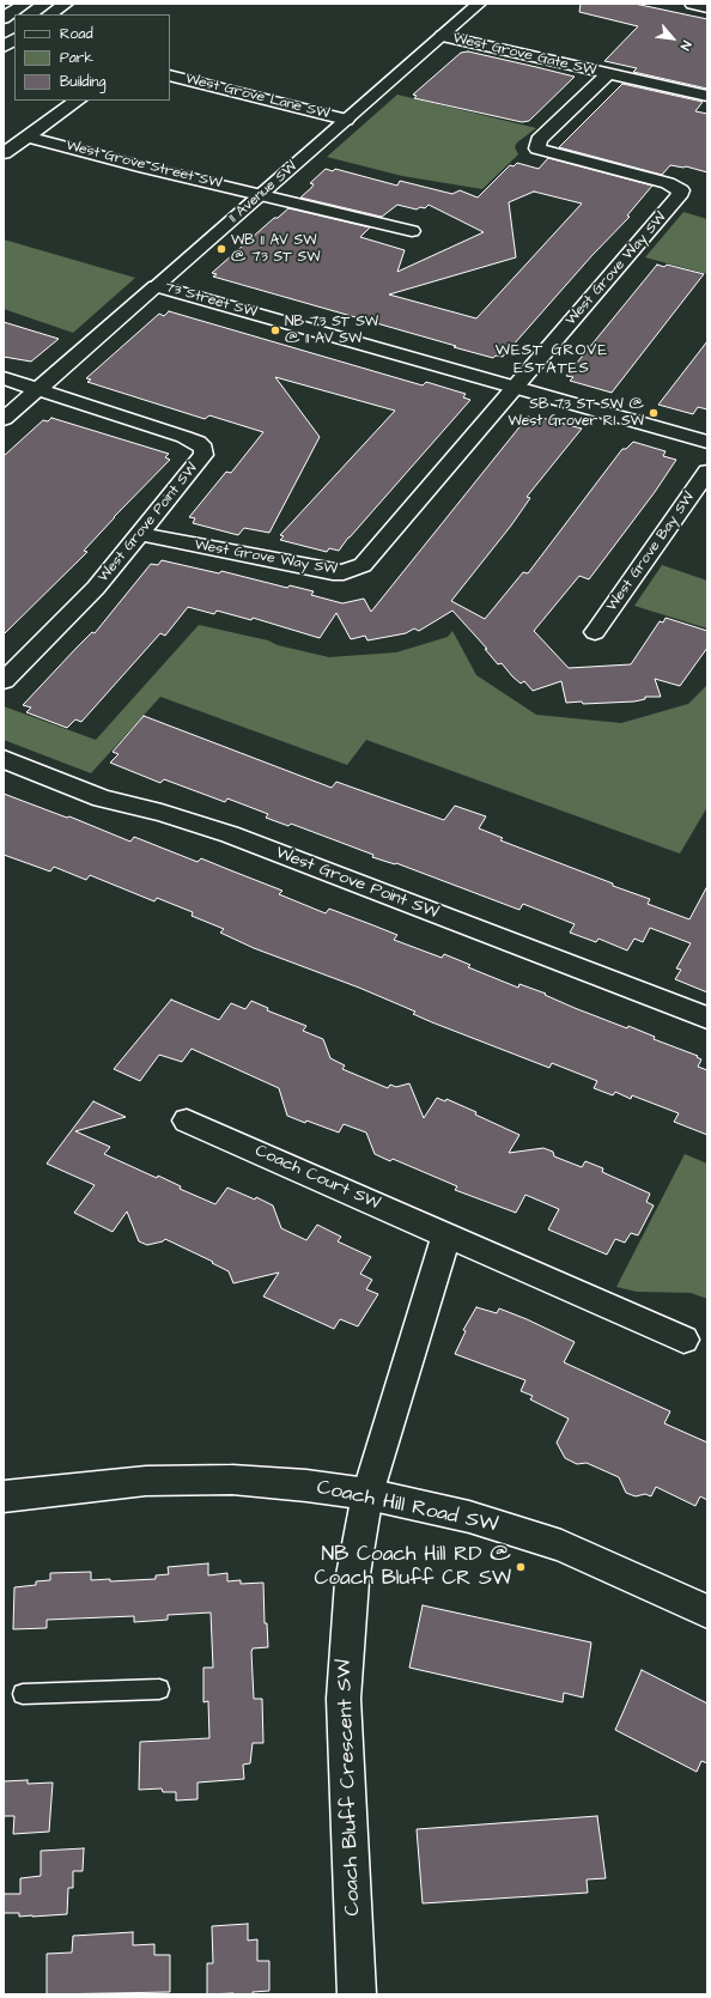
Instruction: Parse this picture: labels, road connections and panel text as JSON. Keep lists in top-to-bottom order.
{
  "streets": {
    "street": [
      "West Grove Gate SW",
      "West Grove Lane SW",
      "West Grove Street SW",
      "11 Avenue SW",
      "West Grove Way SW",
      "73 Street SW",
      "West Grove Point SW",
      "West Grove Bay SW",
      "Coach Court SW",
      "Coach Hill Road SW",
      "Coach Bluff Crescent SW"
    ]
  },
  "crossings": [
    ["West Grove Gate SW", "11 Avenue SW"],
    ["West Grove Gate SW", "West Grove Way SW"],
    ["West Grove Lane SW", "11 Avenue SW"],
    ["West Grove Street SW", "11 Avenue SW"],
    ["11 Avenue SW", "73 Street SW"],
    ["11 Avenue SW", "West Grove Point SW"],
    ["West Grove Way SW", "73 Street SW"],
    ["West Grove Way SW", "West Grove Point SW"],
    ["Coach Hill Road SW", "Coach Bluff Crescent SW"]
  ],
  "districts": ["WEST GROVE ESTATES"],
  "places": [
    "WB 11 AV SW @ 73 ST SW",
    "NB 73 ST SW @ 11 AV SW",
    "SB 73 ST SW @ West Grover RI SW",
    "NB Coach Hill RD @ Coach Bluff CR SW"
  ],
  "legend": ["Road", "Park", "Building"],
  "north": "bottom right"
}
